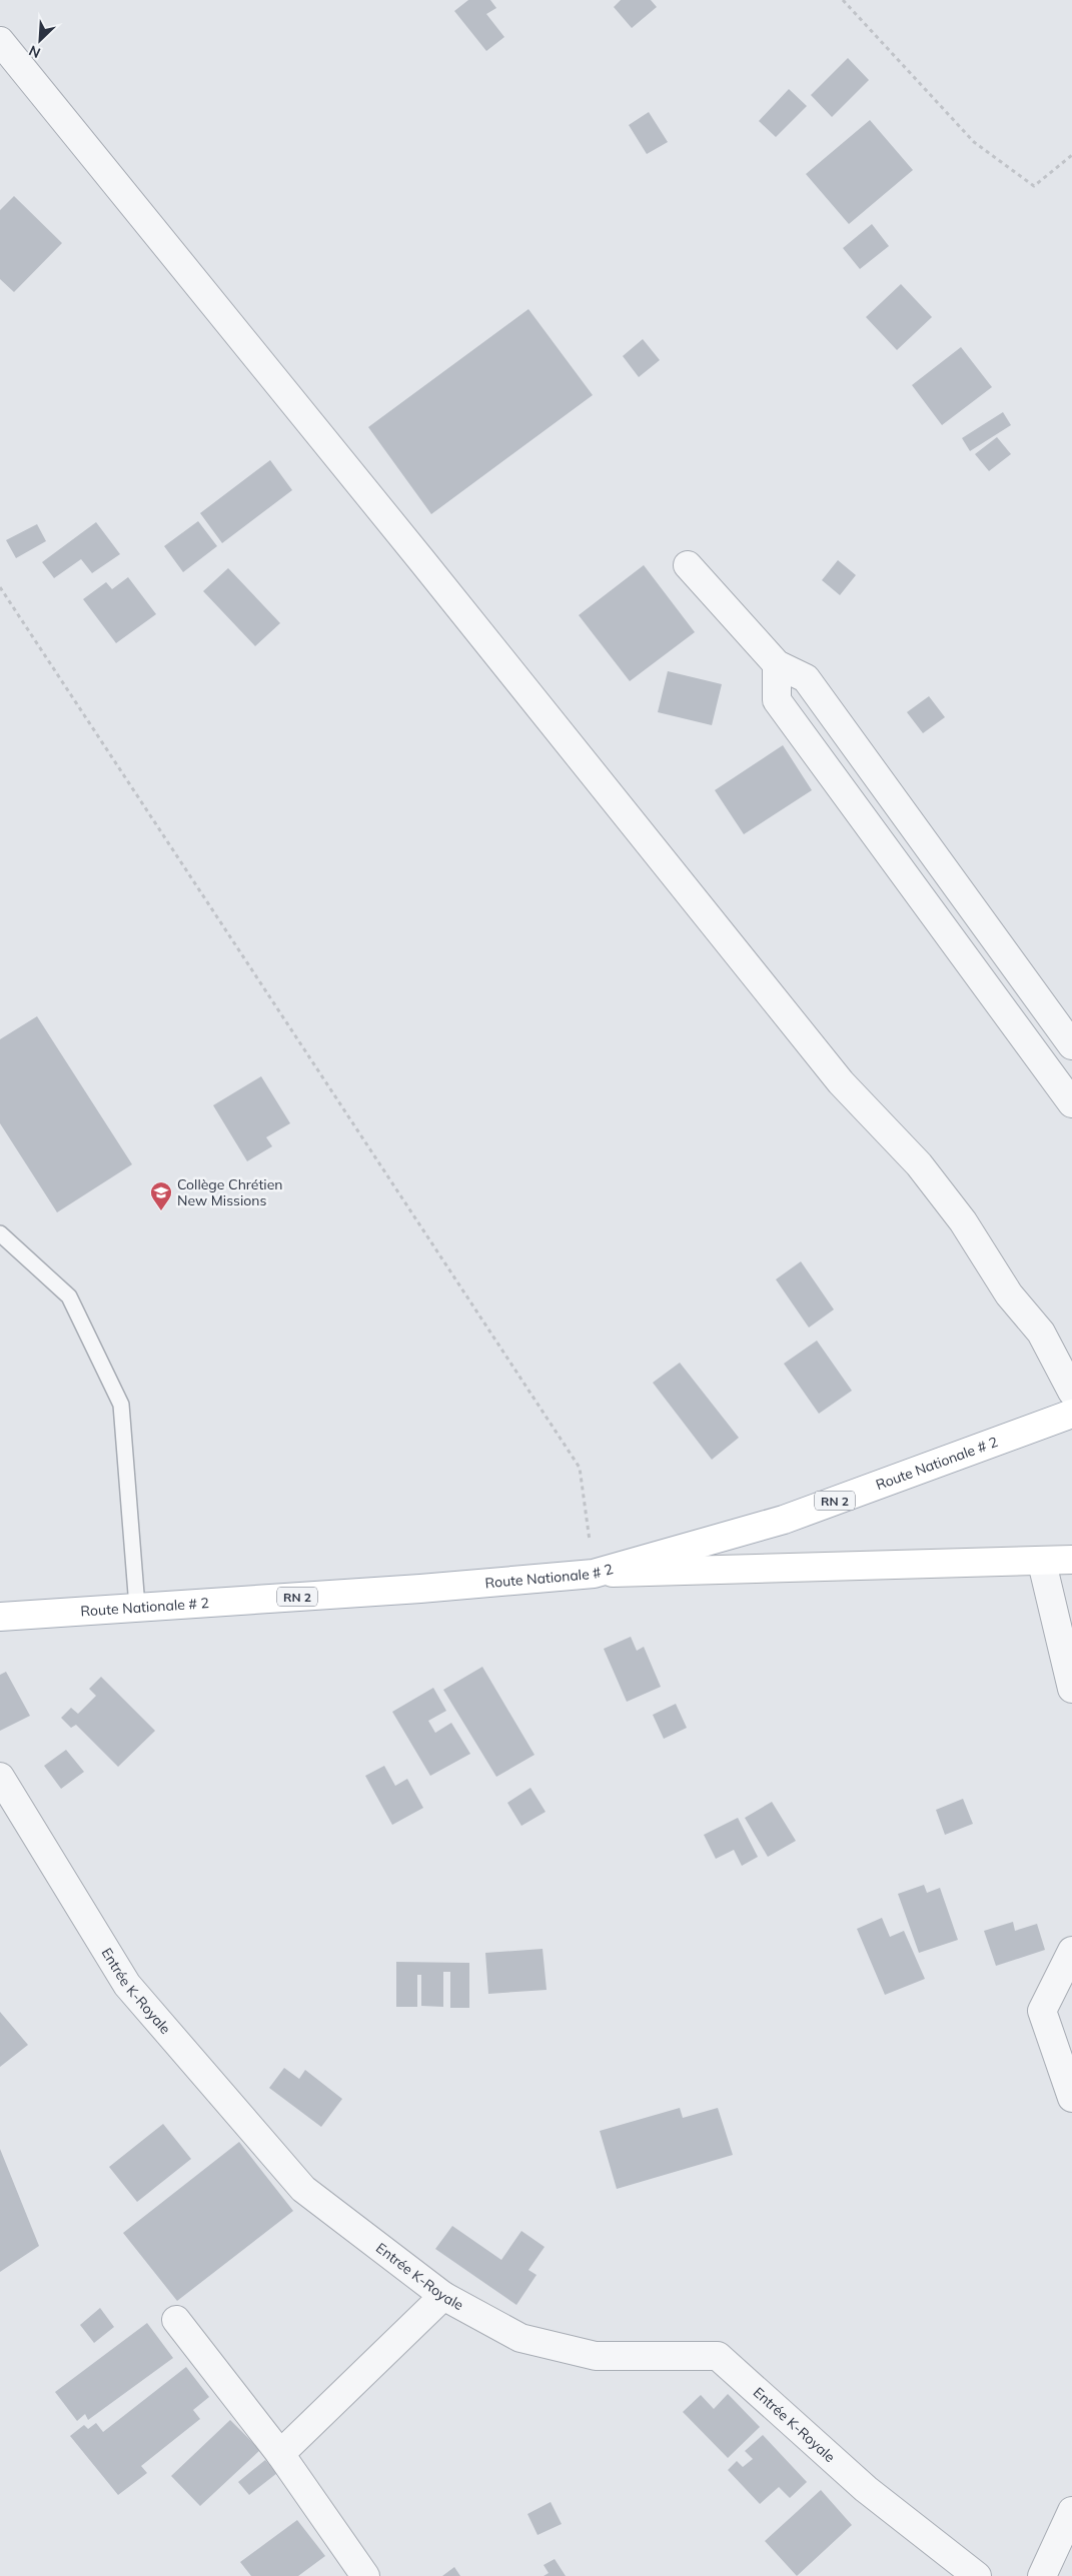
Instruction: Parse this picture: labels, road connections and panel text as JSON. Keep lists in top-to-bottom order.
{
  "streets": {
    "main road": ["Route Nationale # 2", "RN 2"],
    "street": ["Entrée K-Royale"]
  },
  "places": {
    "school or university": ["Collège Chrétien New Missions"]
  },
  "north": "bottom left"
}
